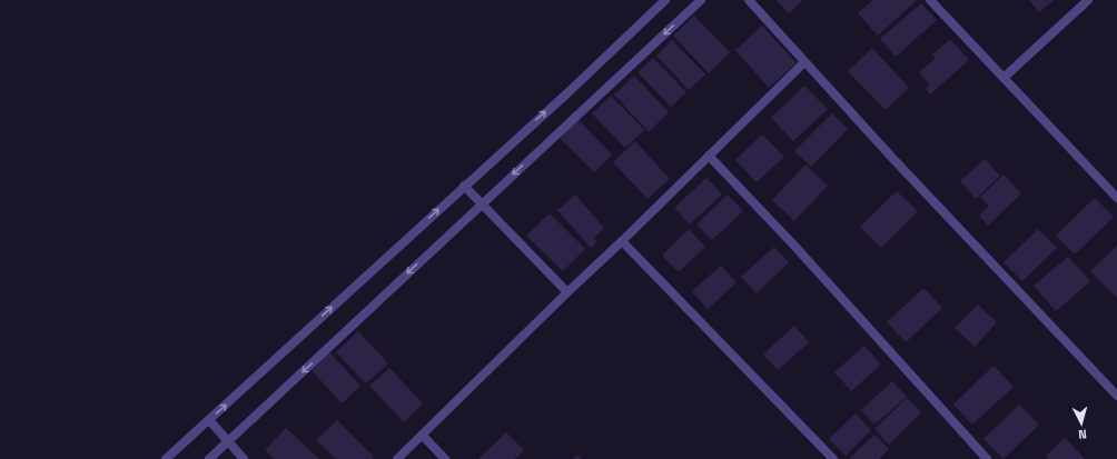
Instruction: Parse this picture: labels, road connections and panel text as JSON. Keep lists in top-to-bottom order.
{
  "north": "bottom"
}
